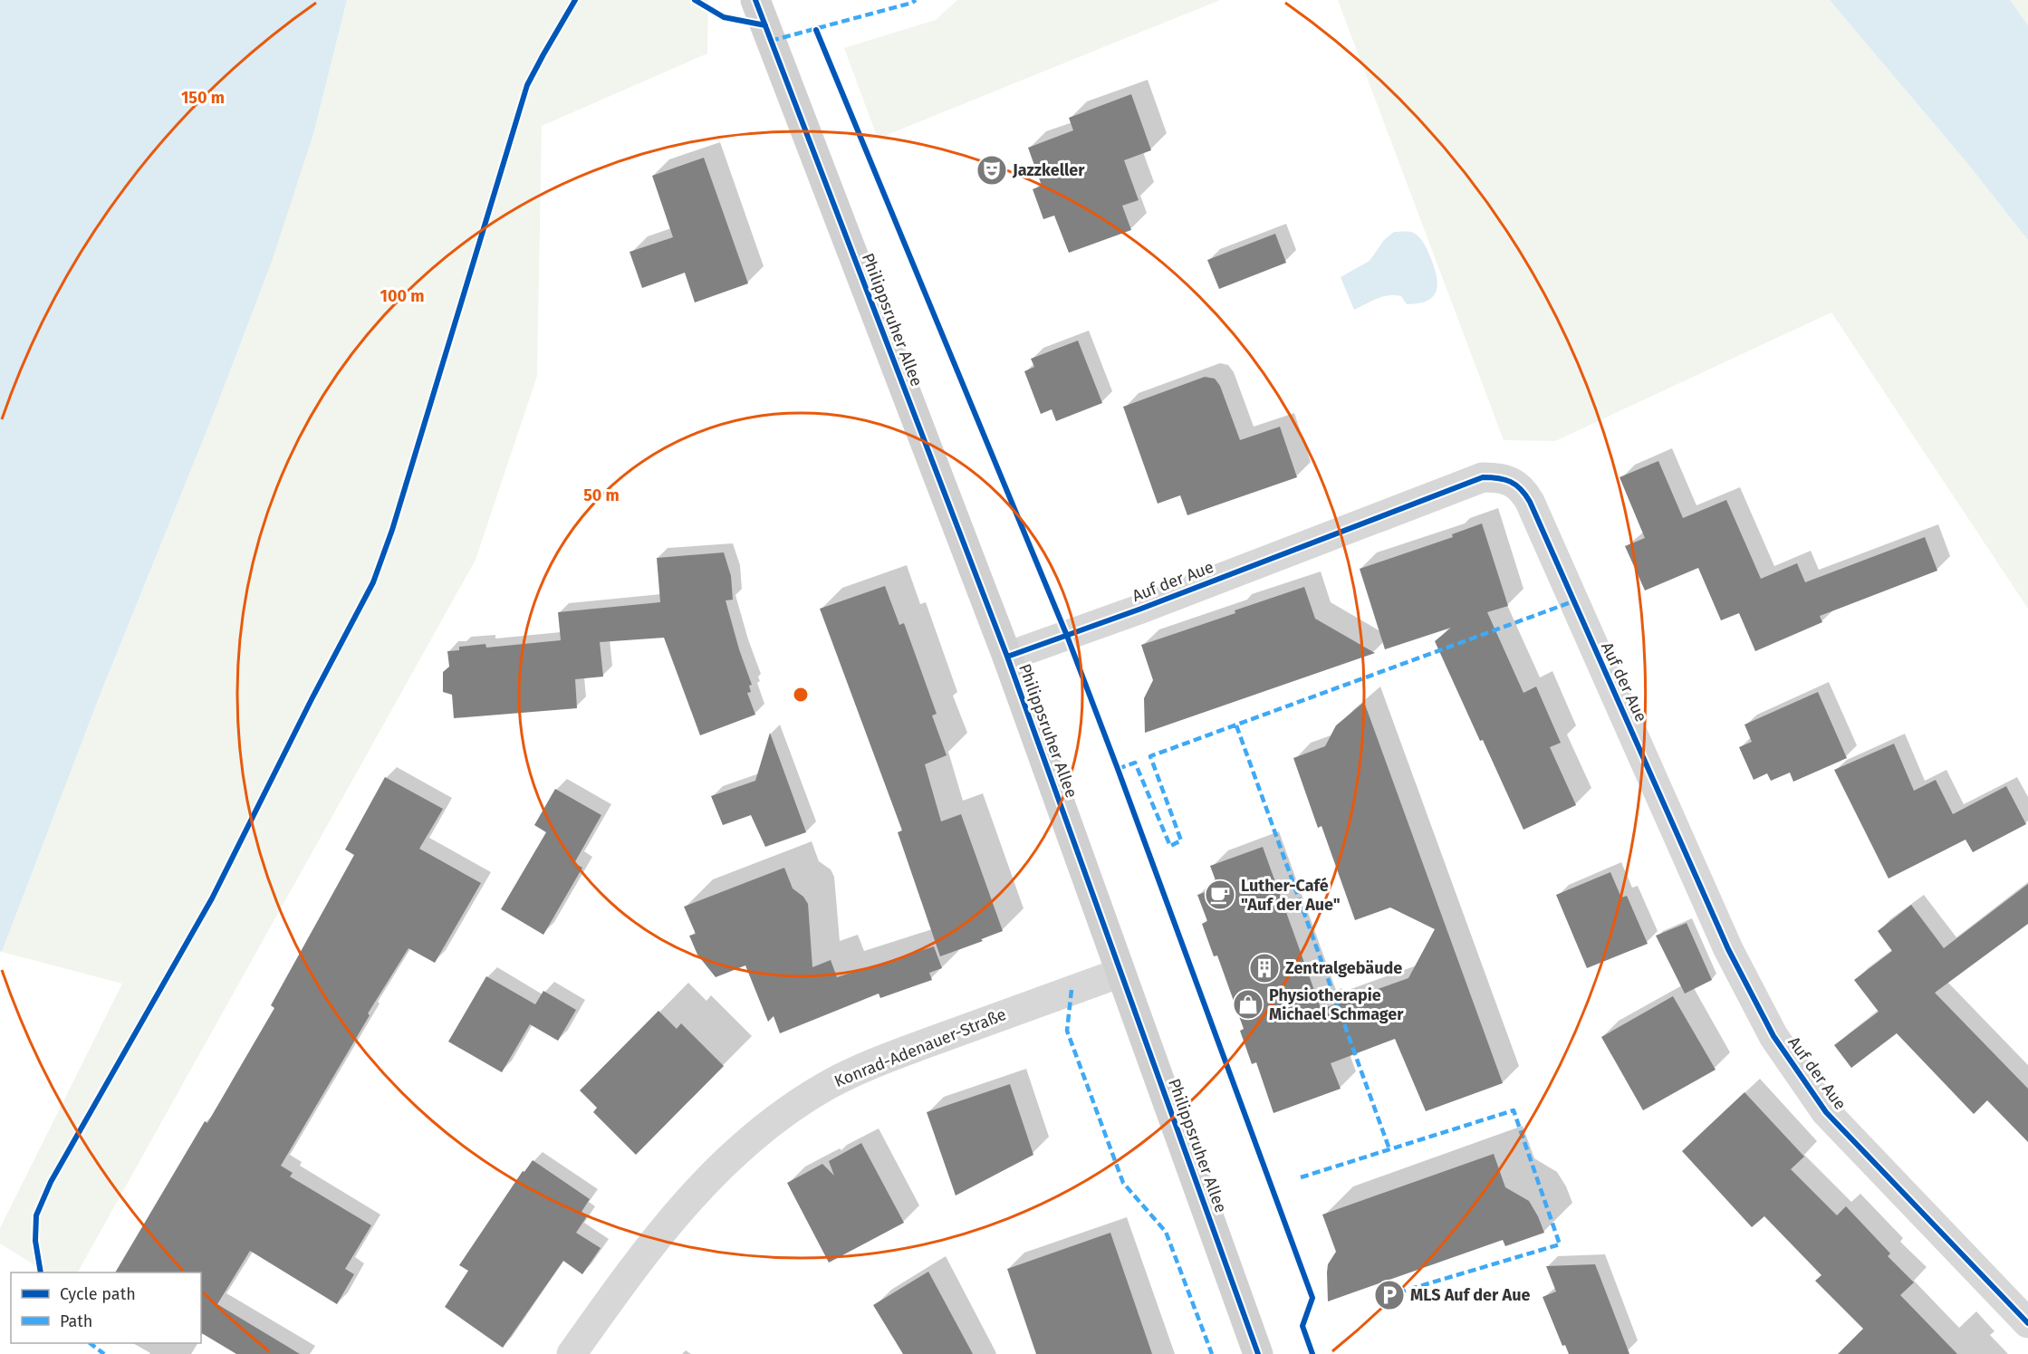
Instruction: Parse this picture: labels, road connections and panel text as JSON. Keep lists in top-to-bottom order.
{
  "streets": {
    "main road": ["Philippsruher Allee"],
    "street": ["Auf der Aue", "Konrad-Adenauer-Straße"]
  },
  "crossings": [
    ["Philippsruher Allee", "Auf der Aue"],
    ["Philippsruher Allee", "Konrad-Adenauer-Straße"]
  ],
  "places": {
    "theatre": ["Jazzkeller"],
    "cafe": ["Luther-Café \"Auf der Aue\""],
    "building": ["Zentralgebäude"],
    "shop": ["Physiotherapie Michael Schmager"],
    "parking": ["MLS Auf der Aue"]
  },
  "legend": ["Cycle path", "Path"],
  "rings": ["150 m", "100 m", "50 m"]
}
